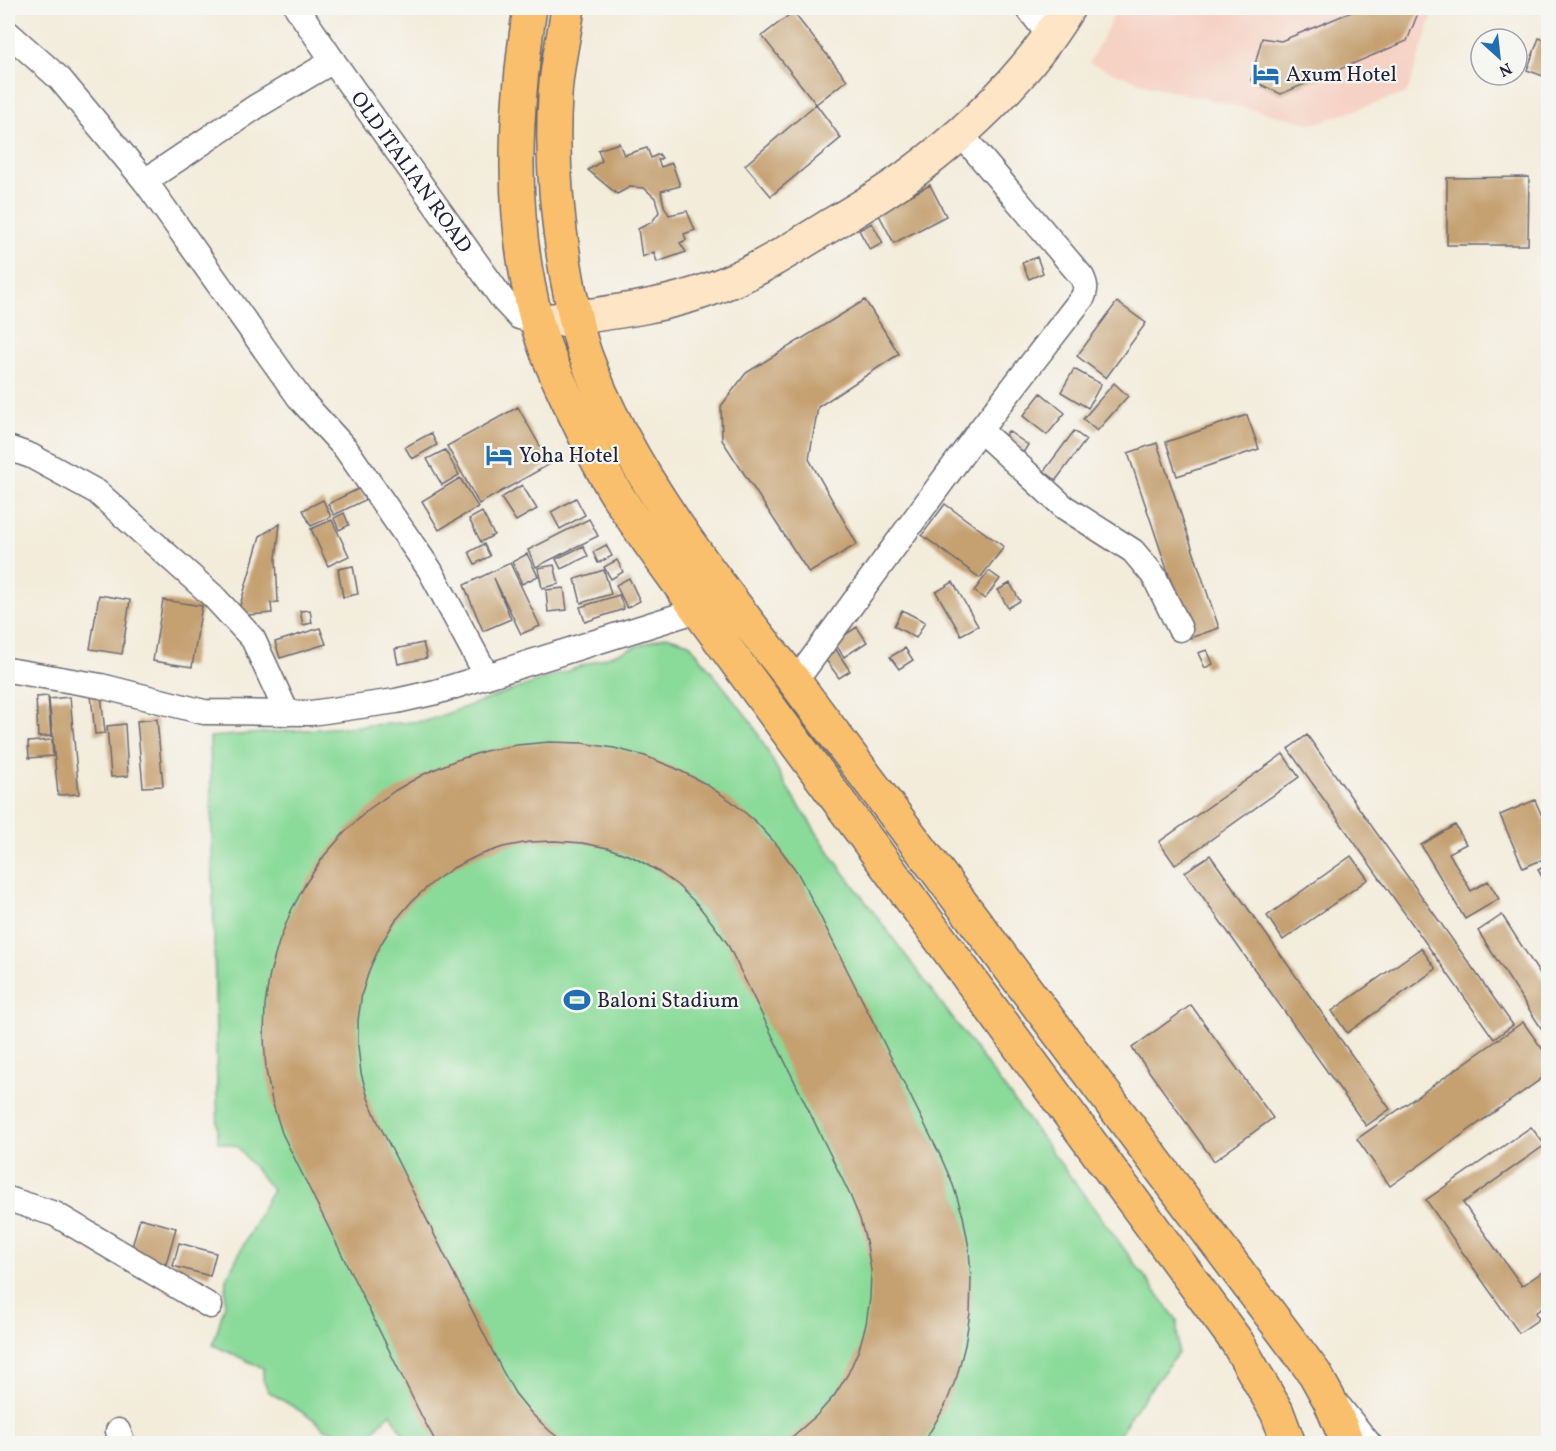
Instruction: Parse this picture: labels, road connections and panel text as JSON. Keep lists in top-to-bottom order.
{
  "streets": {
    "street": ["OLD ITALIAN ROAD"]
  },
  "places": {
    "hotel": ["Axum Hotel", "Yoha Hotel"],
    "sports": ["Baloni Stadium"]
  },
  "north": "bottom right"
}
